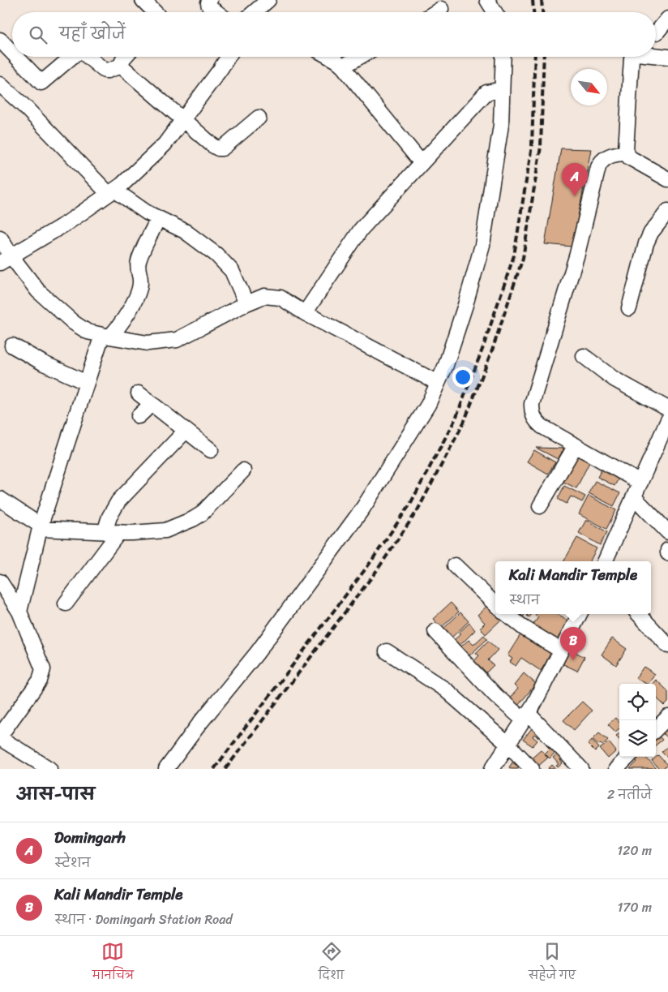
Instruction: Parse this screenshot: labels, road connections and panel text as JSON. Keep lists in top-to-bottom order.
{
  "north": "bottom right",
  "page": {
    "search": "यहाँ खोजें",
    "pins": ["A", "B"],
    "popup": ["Kali Mandir Temple", "स्थान"],
    "heading": ["आस-पास", "2 नतीजे"],
    "list": [
      {
        "mark": "A",
        "name": "Domingarh",
        "note": "स्टेशन",
        "value": "120 m"
      },
      {
        "mark": "B",
        "name": "Kali Mandir Temple",
        "note": "स्थान · Domingarh Station Road",
        "value": "170 m"
      }
    ],
    "nav": ["मानचित्र", "दिशा", "सहेजे गए"]
  }
}
